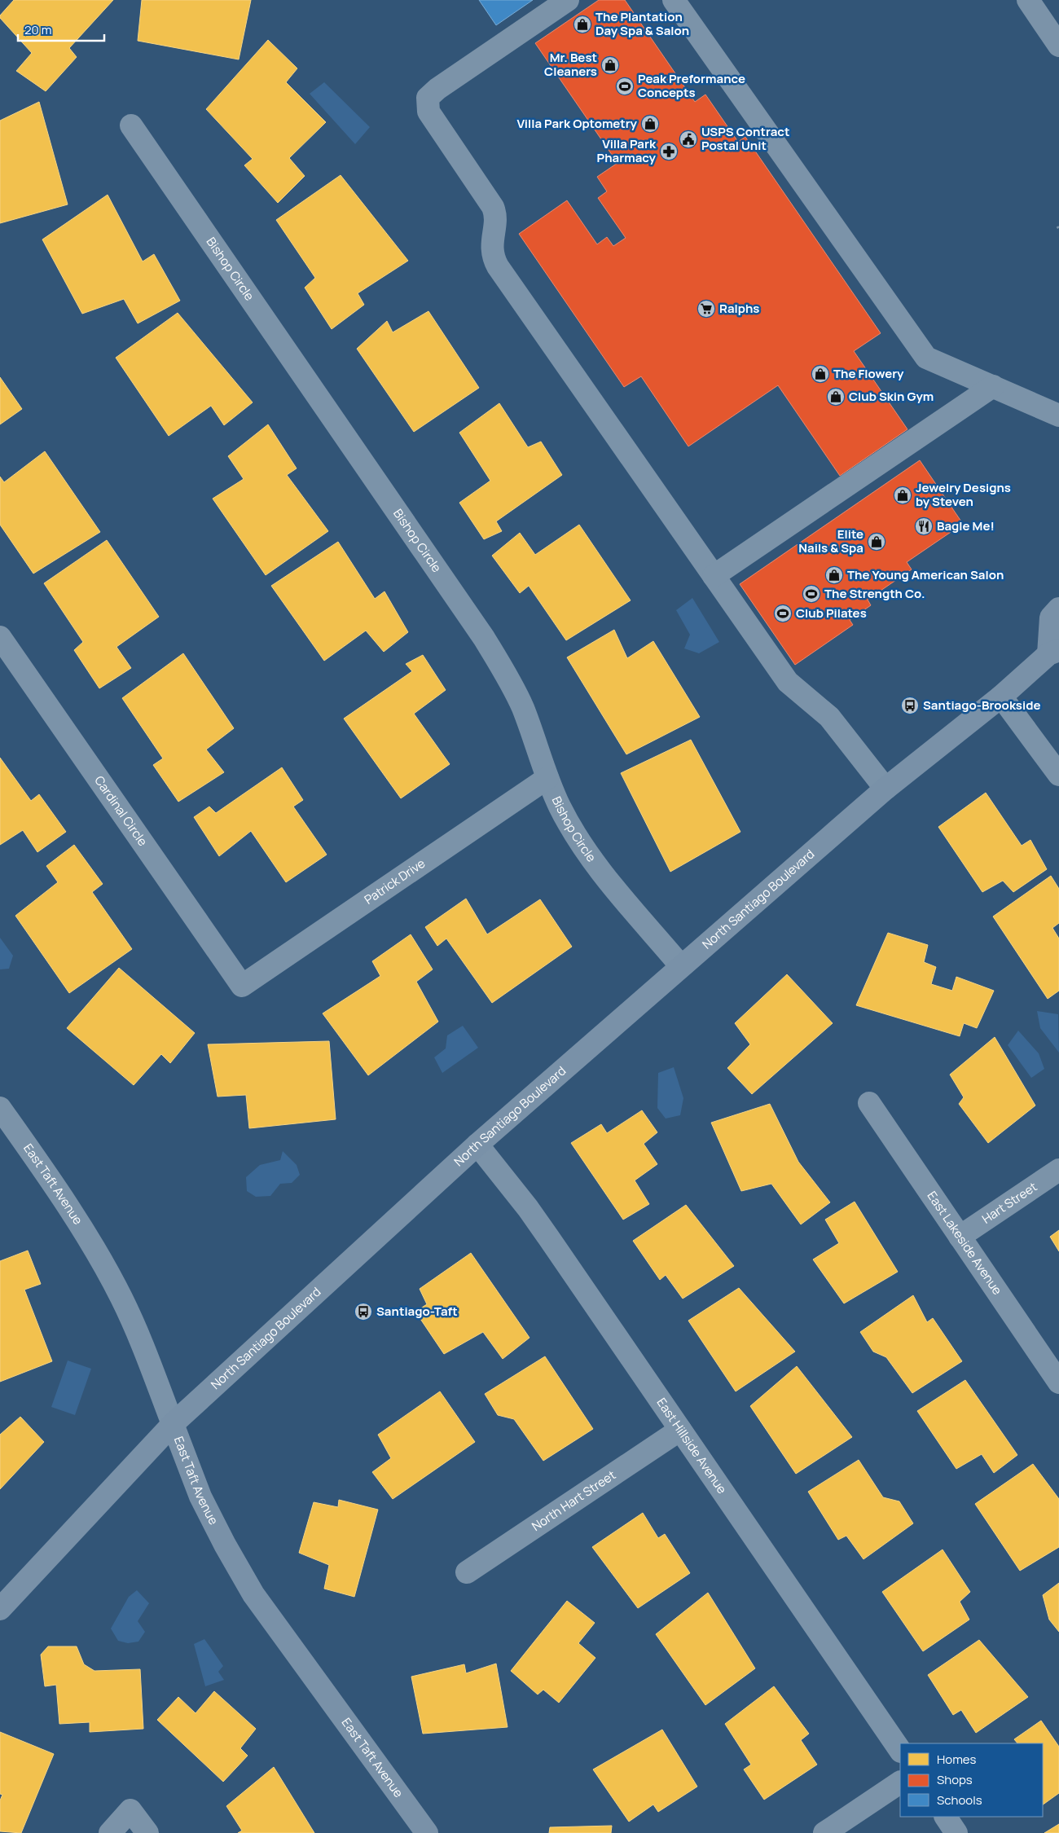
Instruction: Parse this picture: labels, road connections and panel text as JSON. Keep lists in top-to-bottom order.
{
  "streets": {
    "main road": ["North Santiago Boulevard", "East Taft Avenue"],
    "street": [
      "Bishop Circle",
      "Cardinal Circle",
      "Patrick Drive",
      "Hart Street",
      "East Lakeside Avenue",
      "East Hillside Avenue",
      "North Hart Street"
    ]
  },
  "crossings": [
    ["Bishop Circle", "Patrick Drive"],
    ["Bishop Circle", "North Santiago Boulevard"],
    ["Cardinal Circle", "Patrick Drive"],
    ["North Santiago Boulevard", "East Taft Avenue"],
    ["North Santiago Boulevard", "East Hillside Avenue"],
    ["Hart Street", "East Lakeside Avenue"],
    ["East Hillside Avenue", "North Hart Street"]
  ],
  "places": {
    "shop": [
      "The Plantation Day Spa & Salon",
      "Mr. Best Cleaners",
      "Villa Park Optometry",
      "The Flowery",
      "Club Skin Gym",
      "Jewelry Designs by Steven",
      "Elite Nails & Spa",
      "The Young American Salon"
    ],
    "sports": ["Peak Preformance Concepts", "The Strength Co.", "Club Pilates"],
    "public building": ["USPS Contract Postal Unit"],
    "pharmacy": ["Villa Park Pharmacy"],
    "supermarket": ["Ralphs"],
    "restaurant": ["Bagle Me!"],
    "bus stop": ["Santiago-Brookside", "Santiago-Taft"]
  },
  "legend": ["Homes", "Shops", "Schools"],
  "scale_bar": "20 m"
}
